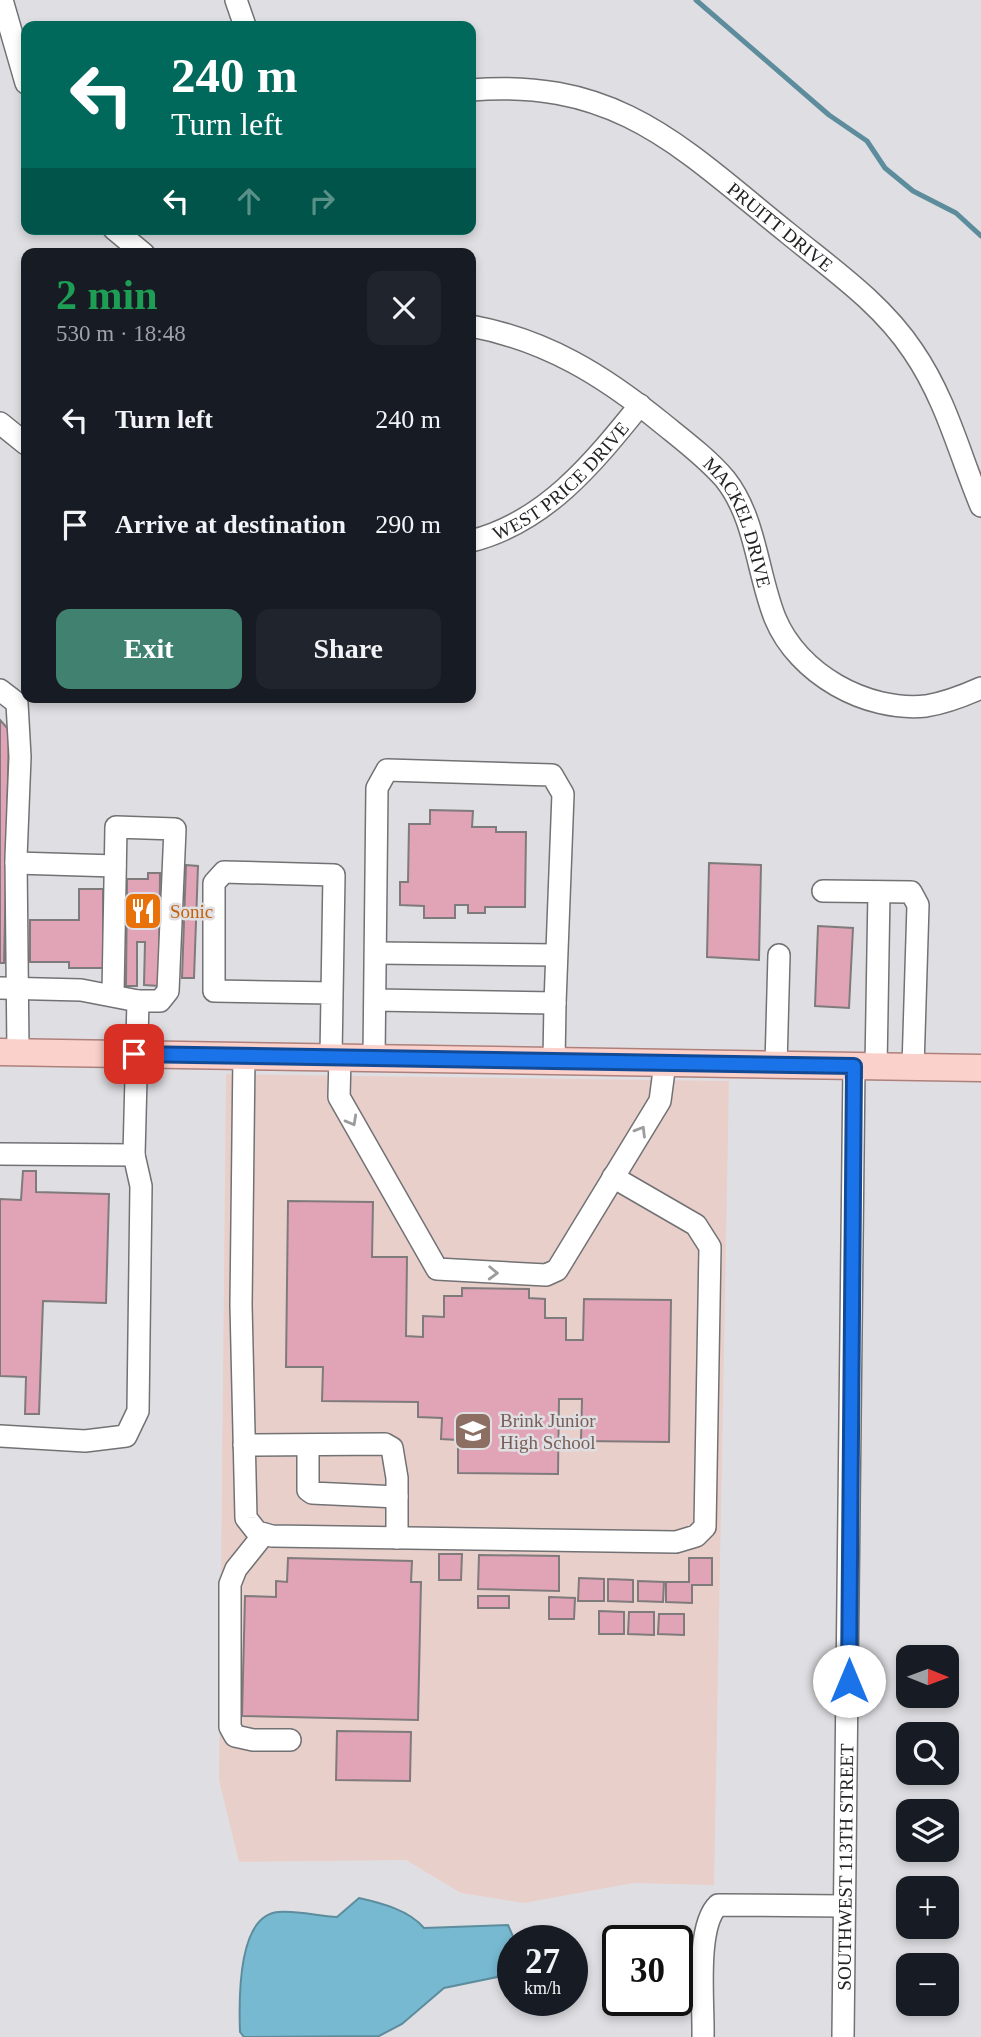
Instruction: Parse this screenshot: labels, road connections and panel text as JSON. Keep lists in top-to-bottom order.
{
  "streets": {
    "street": [
      "PRUITT DRIVE",
      "WEST PRICE DRIVE",
      "MACKEL DRIVE",
      "SOUTHWEST 113TH STREET"
    ]
  },
  "crossings": [
    ["WEST PRICE DRIVE", "MACKEL DRIVE"]
  ],
  "places": {
    "restaurant": ["Sonic"],
    "school or university": ["Brink Junior High School"]
  },
  "north": "right",
  "page": {
    "turn": ["240 m", "Turn left"],
    "heading": ["2 min", "530 m · 18:48"],
    "list": [
      {
        "name": "Turn left",
        "value": "240 m"
      },
      {
        "name": "Arrive at destination",
        "value": "290 m"
      }
    ],
    "buttons": ["Exit", "Share"],
    "map_buttons": ["+", "−"],
    "speed": "27 km/h",
    "limit": "30"
  }
}
